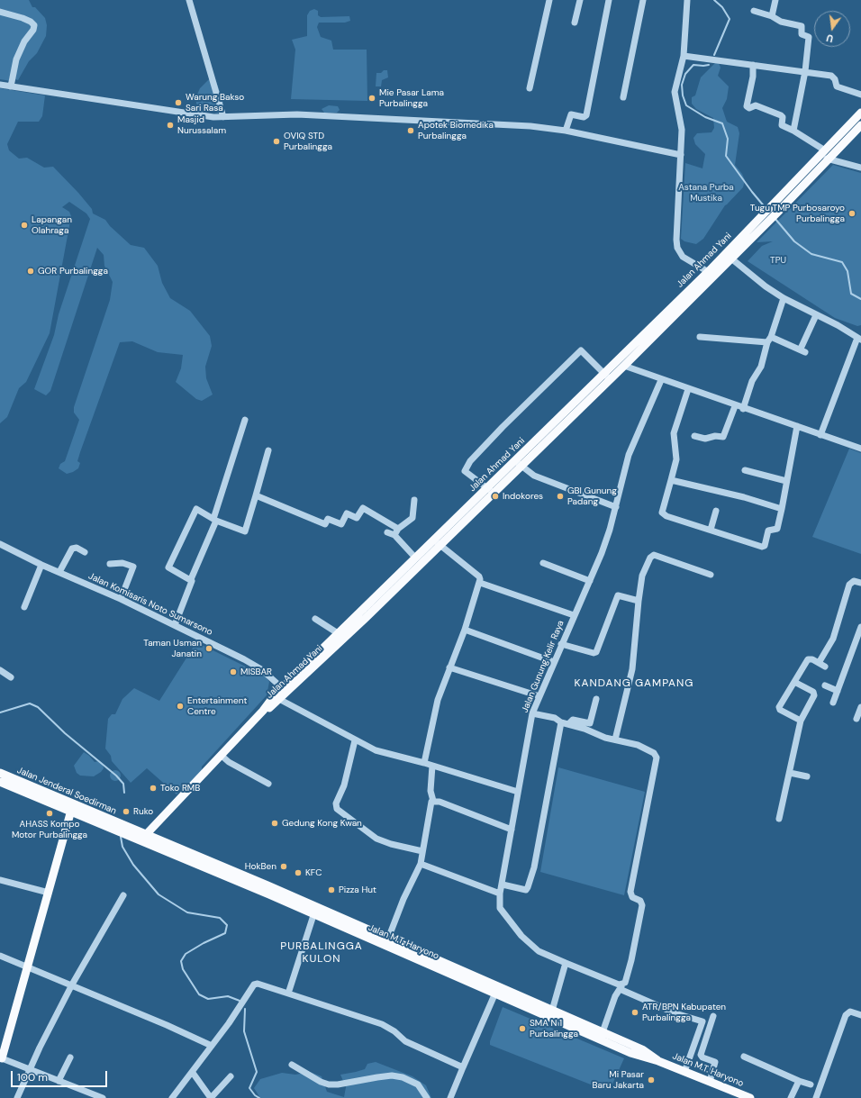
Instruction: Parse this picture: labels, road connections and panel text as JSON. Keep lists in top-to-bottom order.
{
  "streets": {
    "main road": ["Jalan Ahmad Yani", "Jalan Jenderal Soedirman", "Jalan M.T. Haryono"],
    "street": ["Jalan Komisaris Noto Sumarsono", "Jalan Gunung Kelir Raya"]
  },
  "crossings": [
    ["Jalan Ahmad Yani", "Jalan Komisaris Noto Sumarsono"],
    ["Jalan Ahmad Yani", "Jalan Jenderal Soedirman"],
    ["Jalan Ahmad Yani", "Jalan M.T. Haryono"],
    ["Jalan Gunung Kelir Raya", "Jalan M.T. Haryono"],
    ["Jalan Jenderal Soedirman", "Jalan M.T. Haryono"]
  ],
  "districts": ["KANDANG GAMPANG", "PURBALINGGA KULON"],
  "parks": ["Astana Purba Mustika", "TPU"],
  "places": [
    "Mie Pasar Lama Purbalingga",
    "Warung Bakso Sari Rasa",
    "Masjid Nurussalam",
    "Apotek Biomedika Purbalingga",
    "OVIQ STD Purbalingga",
    "Tugu TMP Purbosaroyo Purbalingga",
    "Lapangan Olahraga",
    "GOR Purbalingga",
    "Indokores",
    "GBI Gunung Padang",
    "Taman Usman Janatin",
    "MISBAR",
    "Entertainment Centre",
    "Toko RMB",
    "Ruko",
    "AHASS Kompo Motor Purbalingga",
    "Gedung Kong Kwan",
    "HokBen",
    "KFC",
    "Pizza Hut",
    "ATR/BPN Kabupaten Purbalingga",
    "SMA N 1 Purbalingga",
    "Mi Pasar Baru Jakarta"
  ],
  "scale_bar": "100 m",
  "north": "bottom"
}
